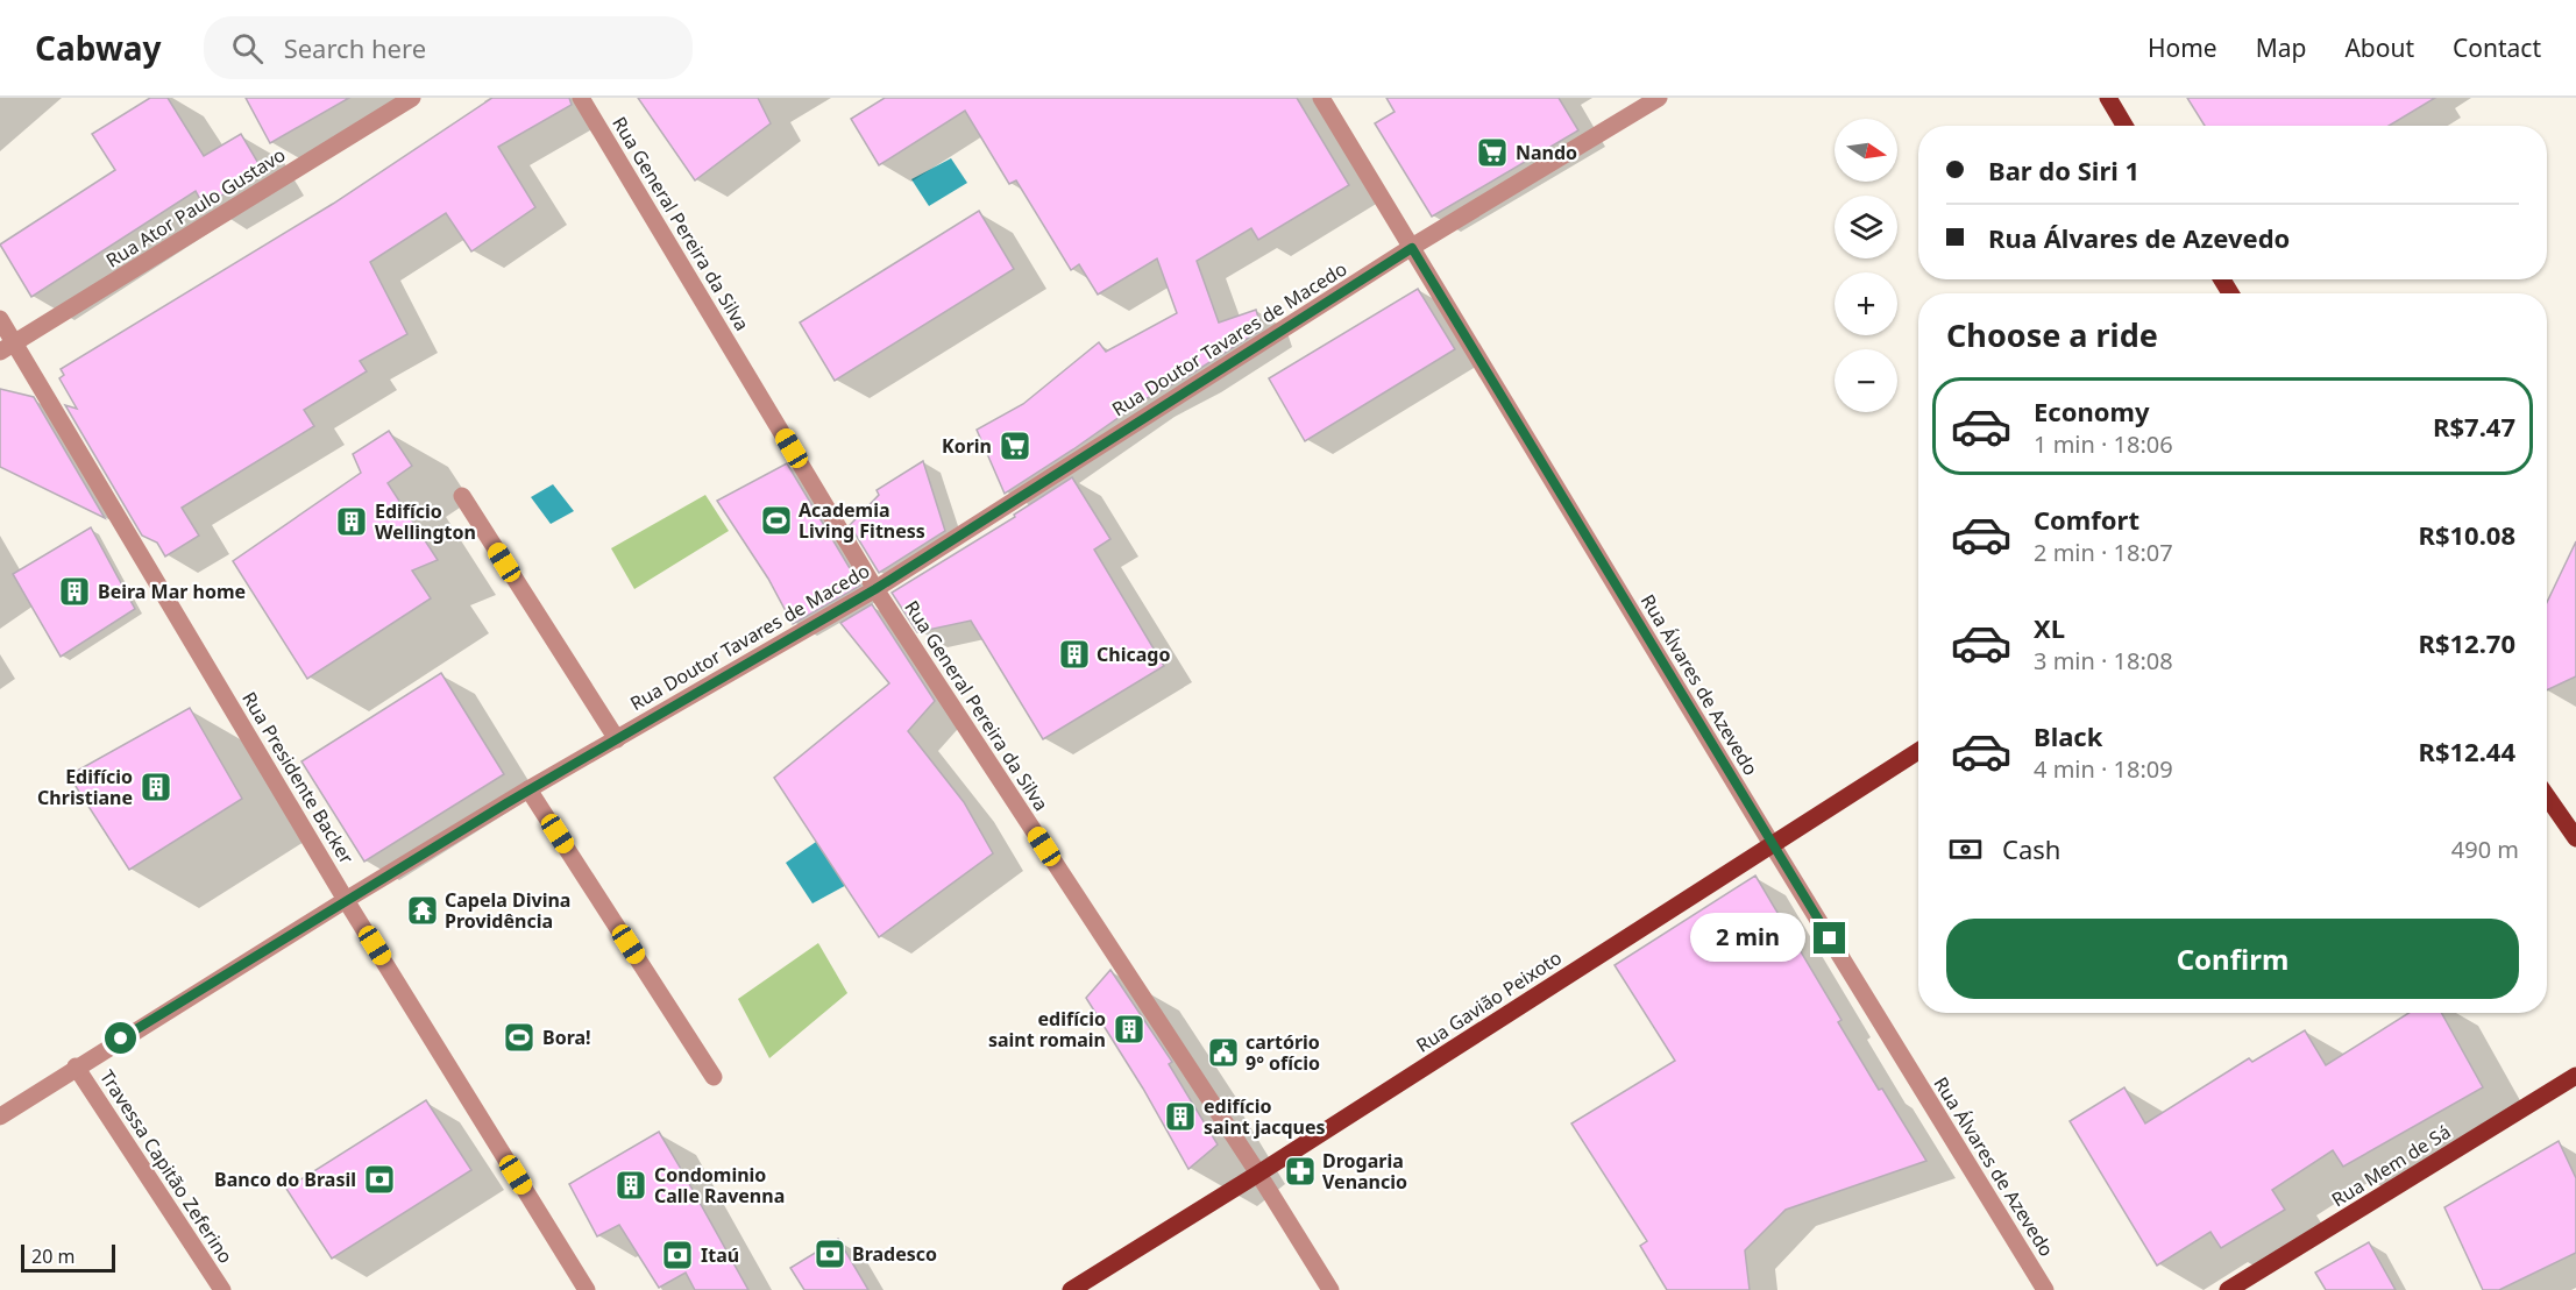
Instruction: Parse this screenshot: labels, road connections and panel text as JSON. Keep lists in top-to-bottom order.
{
  "streets": {
    "main road": ["Rua Gavião Peixoto", "Rua Mem de Sá"],
    "street": [
      "Rua Ator Paulo Gustavo",
      "Rua General Pereira da Silva",
      "Rua Doutor Tavares de Macedo",
      "Rua Álvares de Azevedo",
      "Rua Presidente Backer",
      "Travessa Capitão Zeferino"
    ]
  },
  "crossings": [
    ["Rua Ator Paulo Gustavo", "Rua Presidente Backer"],
    ["Rua General Pereira da Silva", "Rua Doutor Tavares de Macedo"],
    ["Rua General Pereira da Silva", "Rua Gavião Peixoto"],
    ["Rua Doutor Tavares de Macedo", "Rua Álvares de Azevedo"],
    ["Rua Doutor Tavares de Macedo", "Rua Presidente Backer"],
    ["Rua Doutor Tavares de Macedo", "Travessa Capitão Zeferino"],
    ["Rua Álvares de Azevedo", "Rua Gavião Peixoto"]
  ],
  "places": {
    "supermarket": ["Nando", "Korin"],
    "sports": ["Academia Living Fitness", "Bora!"],
    "building": [
      "Edifício Wellington",
      "Beira Mar home",
      "Chicago",
      "Edifício Christiane",
      "edifício saint romain",
      "edifício saint jacques",
      "Condominio Calle Ravenna"
    ],
    "temple": ["Capela Divina Providência"],
    "public building": ["cartório 9° ofício"],
    "pharmacy": ["Drogaria Venancio"],
    "bank": ["Banco do Brasil", "Bradesco", "Itaú"]
  },
  "scale_bar": "20 m",
  "north": "right",
  "page": {
    "header": "Cabway",
    "search": "Search here",
    "nav": [
      "Home",
      "Map",
      "About",
      "Contact"
    ],
    "map_buttons": ["+", "−"],
    "banner": ["Bar do Siri 1", "Rua Álvares de Azevedo"],
    "heading": "Choose a ride",
    "list": [
      {
        "name": "Economy",
        "note": "1 min · 18:06",
        "value": "R$7.47"
      },
      {
        "name": "Comfort",
        "note": "2 min · 18:07",
        "value": "R$10.08"
      },
      {
        "name": "XL",
        "note": "3 min · 18:08",
        "value": "R$12.70"
      },
      {
        "name": "Black",
        "note": "4 min · 18:09",
        "value": "R$12.44"
      }
    ],
    "pay": ["Cash", "490 m"],
    "buttons": "Confirm",
    "bubble": "2 min",
    "scale": "20 m"
  }
}
